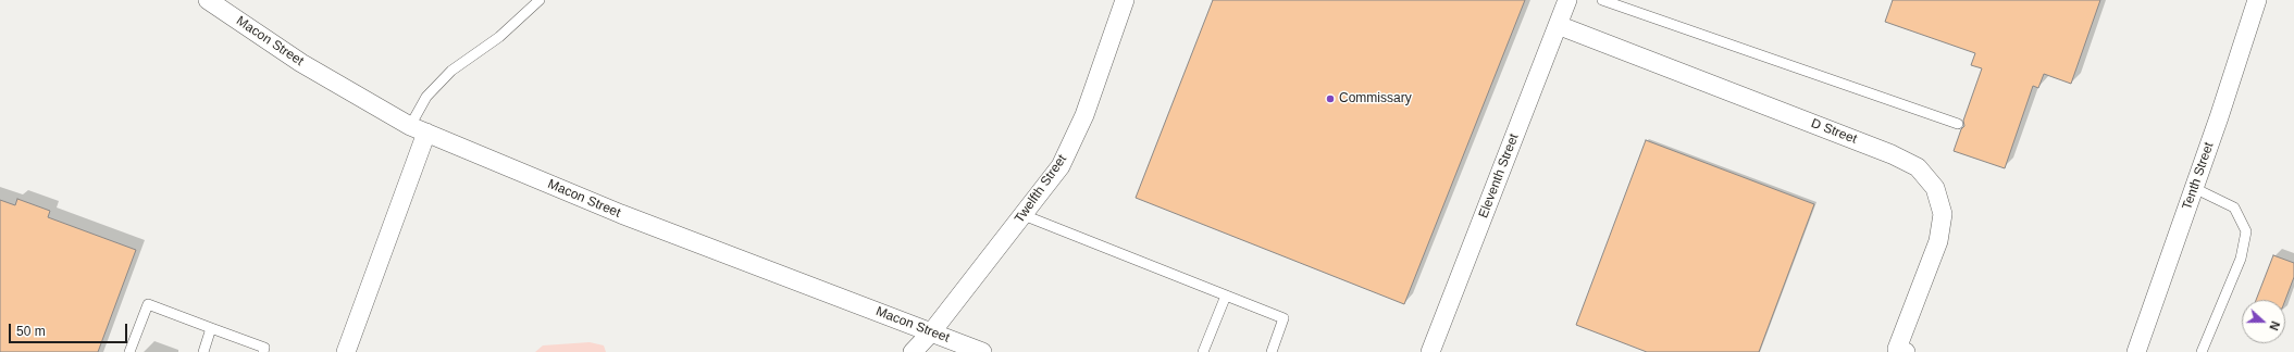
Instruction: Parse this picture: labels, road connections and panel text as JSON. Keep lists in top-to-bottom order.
{
  "streets": {
    "street": [
      "Macon Street",
      "D Street",
      "Eleventh Street",
      "Tenth Street",
      "Twelfth Street"
    ]
  },
  "crossings": [
    ["Macon Street", "Twelfth Street"],
    ["D Street", "Eleventh Street"]
  ],
  "places": ["Commissary"],
  "scale_bar": "50 m",
  "north": "right"
}
